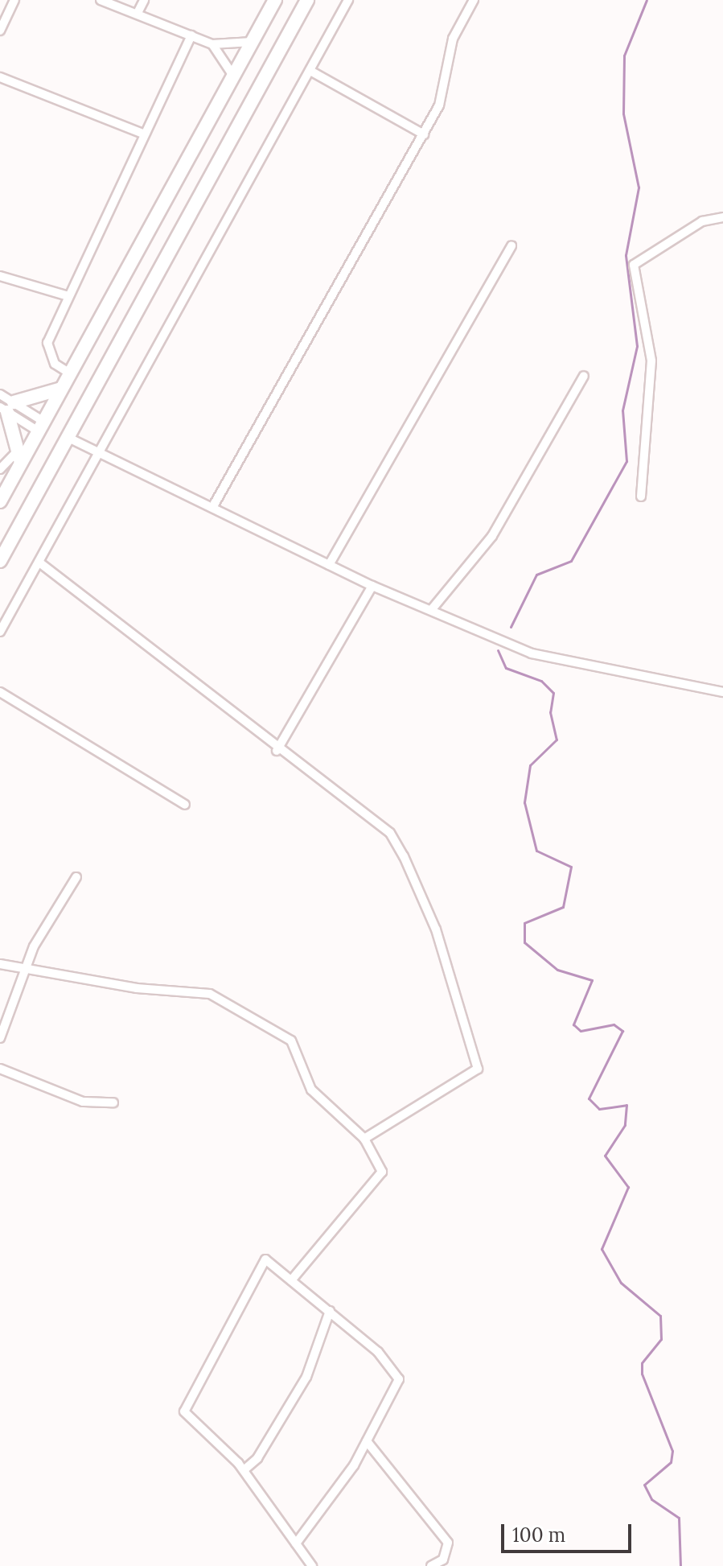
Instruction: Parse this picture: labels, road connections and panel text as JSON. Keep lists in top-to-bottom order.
{
  "scale_bar": "100 m"
}
